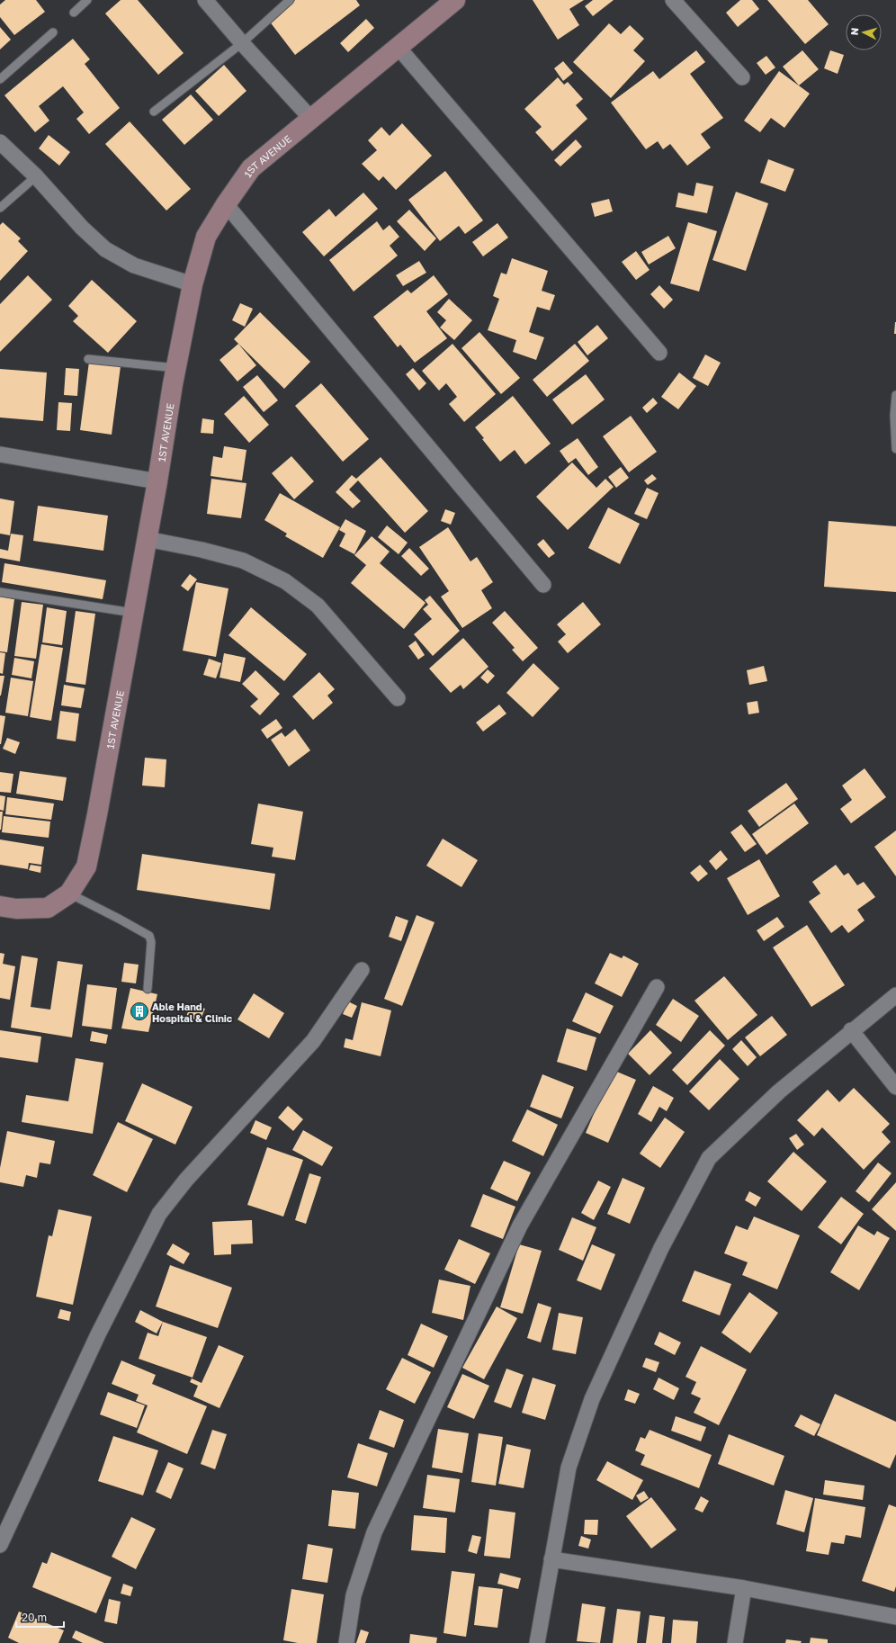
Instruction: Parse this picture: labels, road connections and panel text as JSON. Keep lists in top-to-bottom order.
{
  "streets": {
    "street": ["1ST AVENUE"]
  },
  "places": {
    "building": ["Able Hand Hospital & Clinic"]
  },
  "scale_bar": "20 m",
  "north": "left"
}
